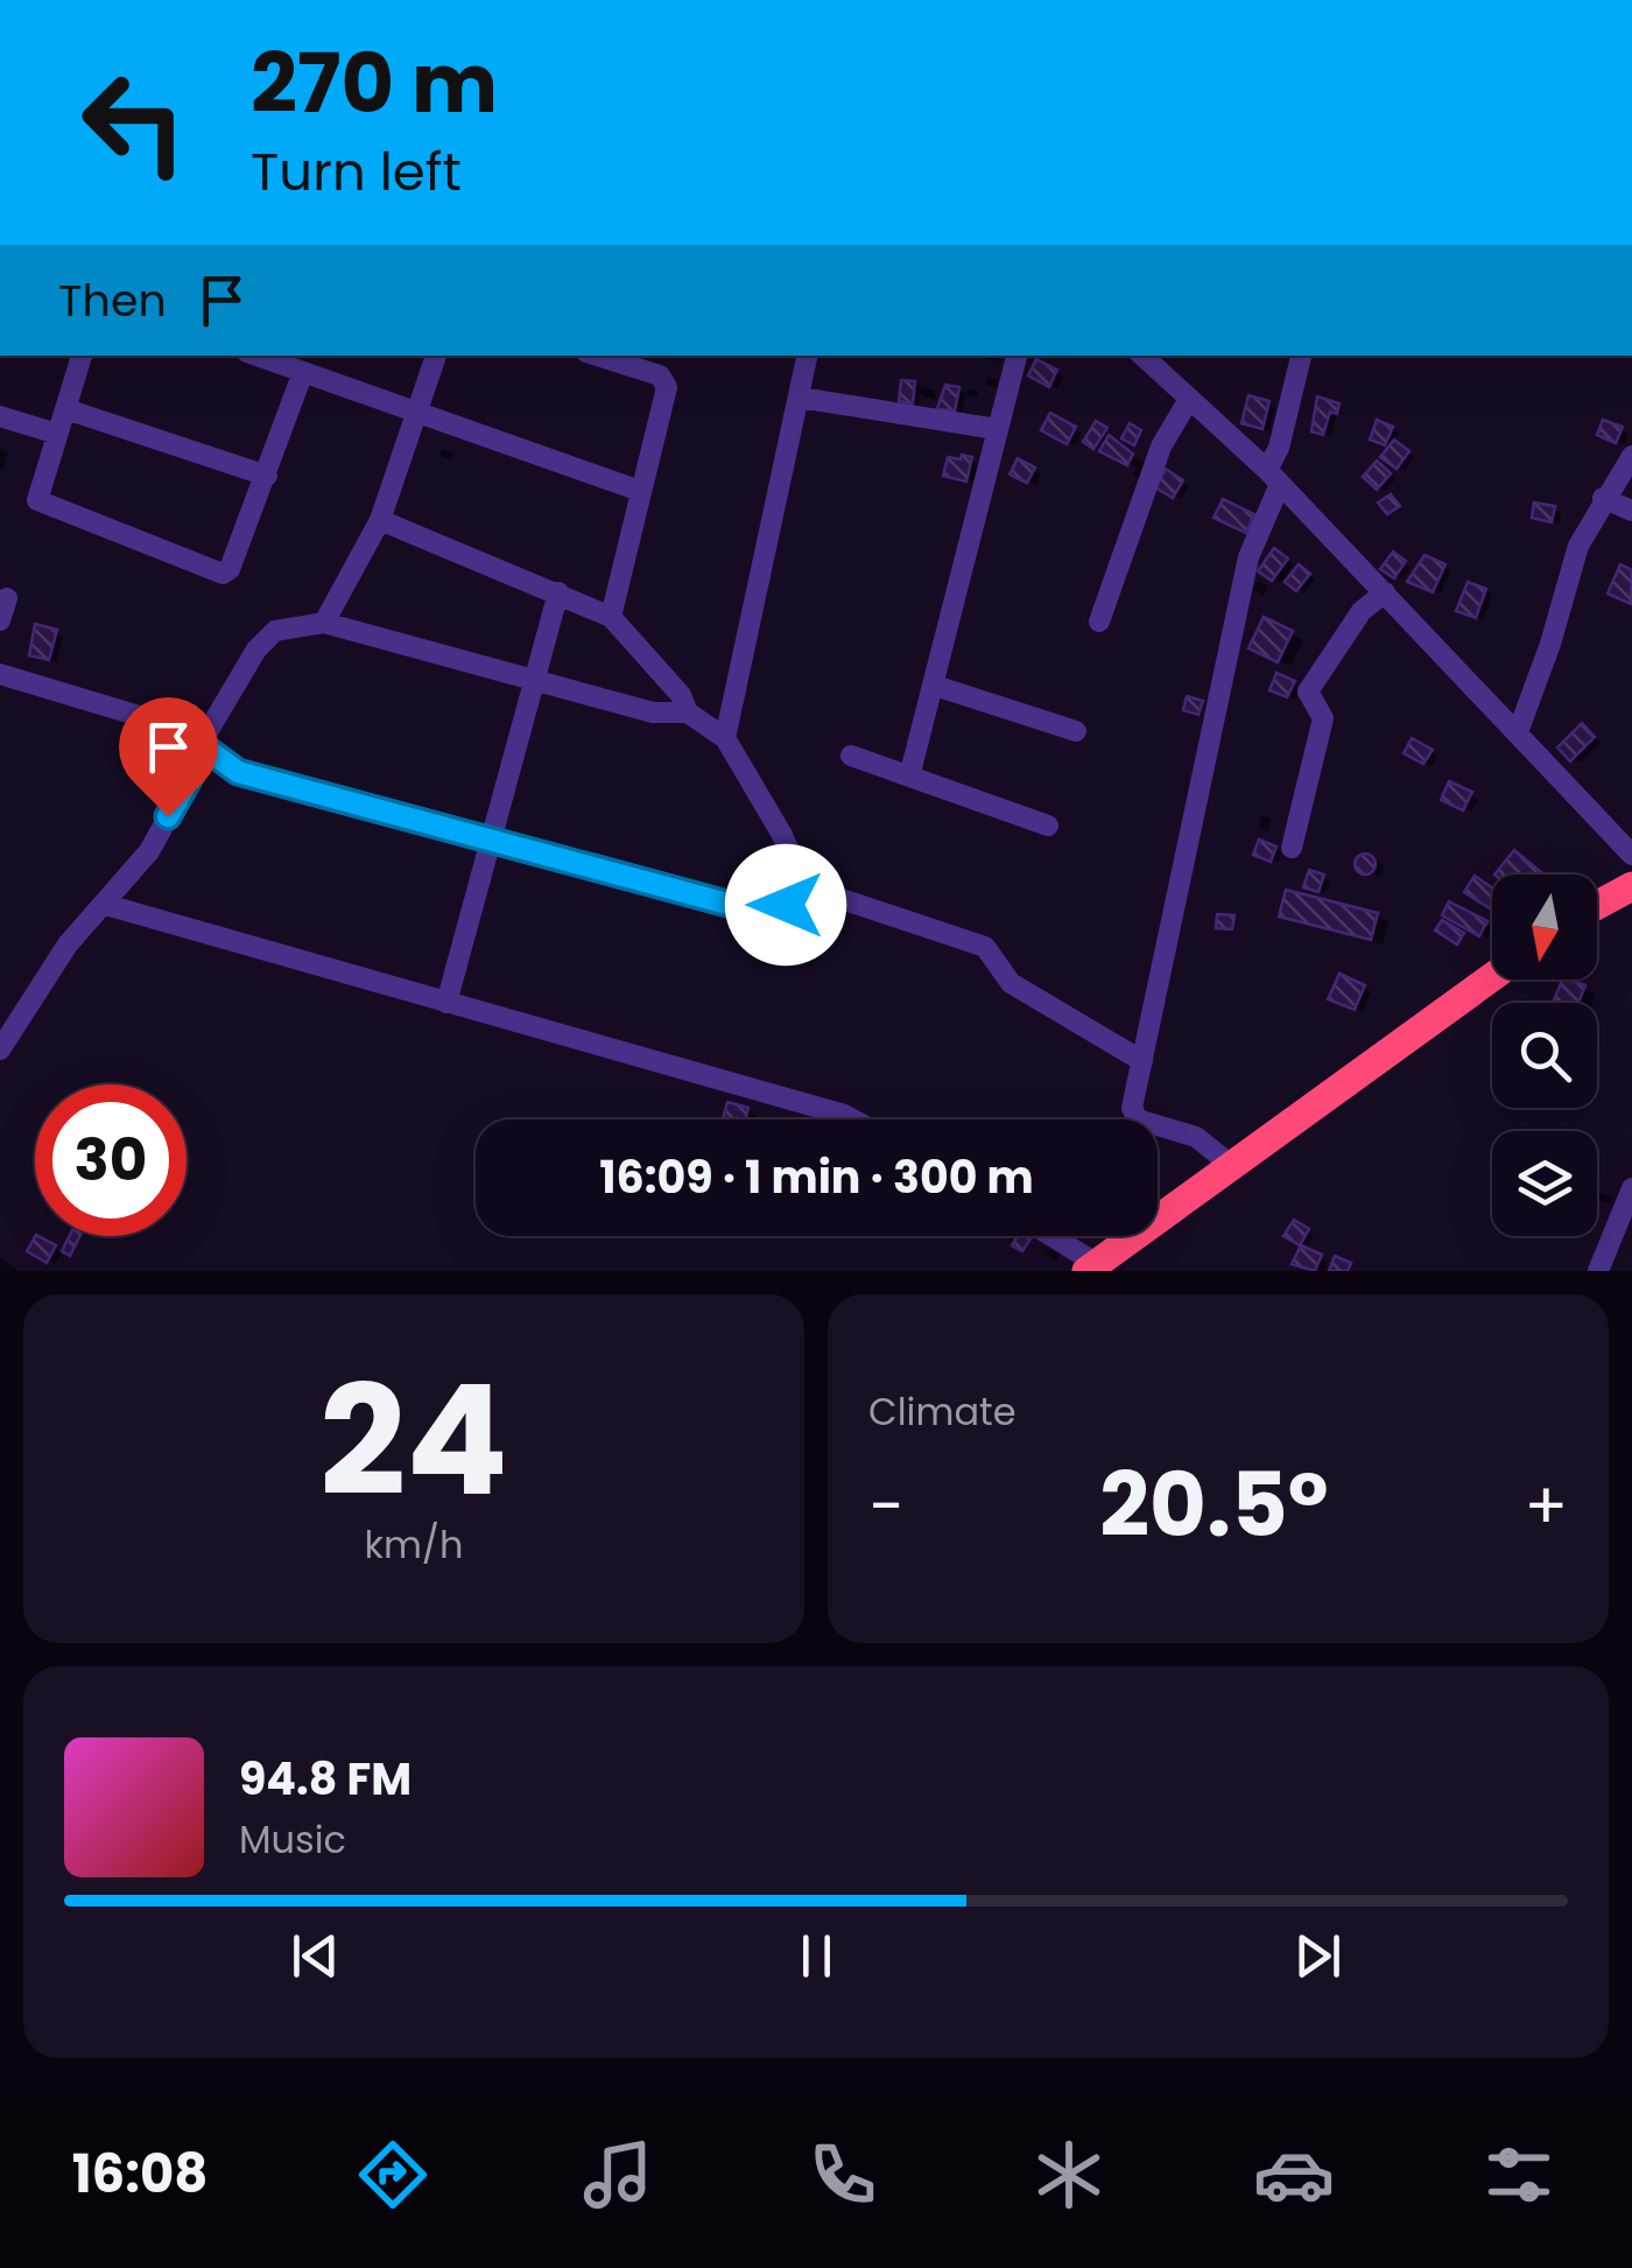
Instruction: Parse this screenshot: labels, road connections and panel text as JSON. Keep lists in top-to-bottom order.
{
  "north": "bottom",
  "page": {
    "turn": ["270 m", "Turn left"],
    "then": "Then",
    "limit": "30",
    "trip": "16:09 · 1 min · 300 m",
    "tile": [
      ["24", "km/h"],
      "Climate"
    ],
    "heat": ["−", "20.5°", "+"],
    "song": ["94.8 FM", "Music"],
    "tabs": "16:08"
  }
}
